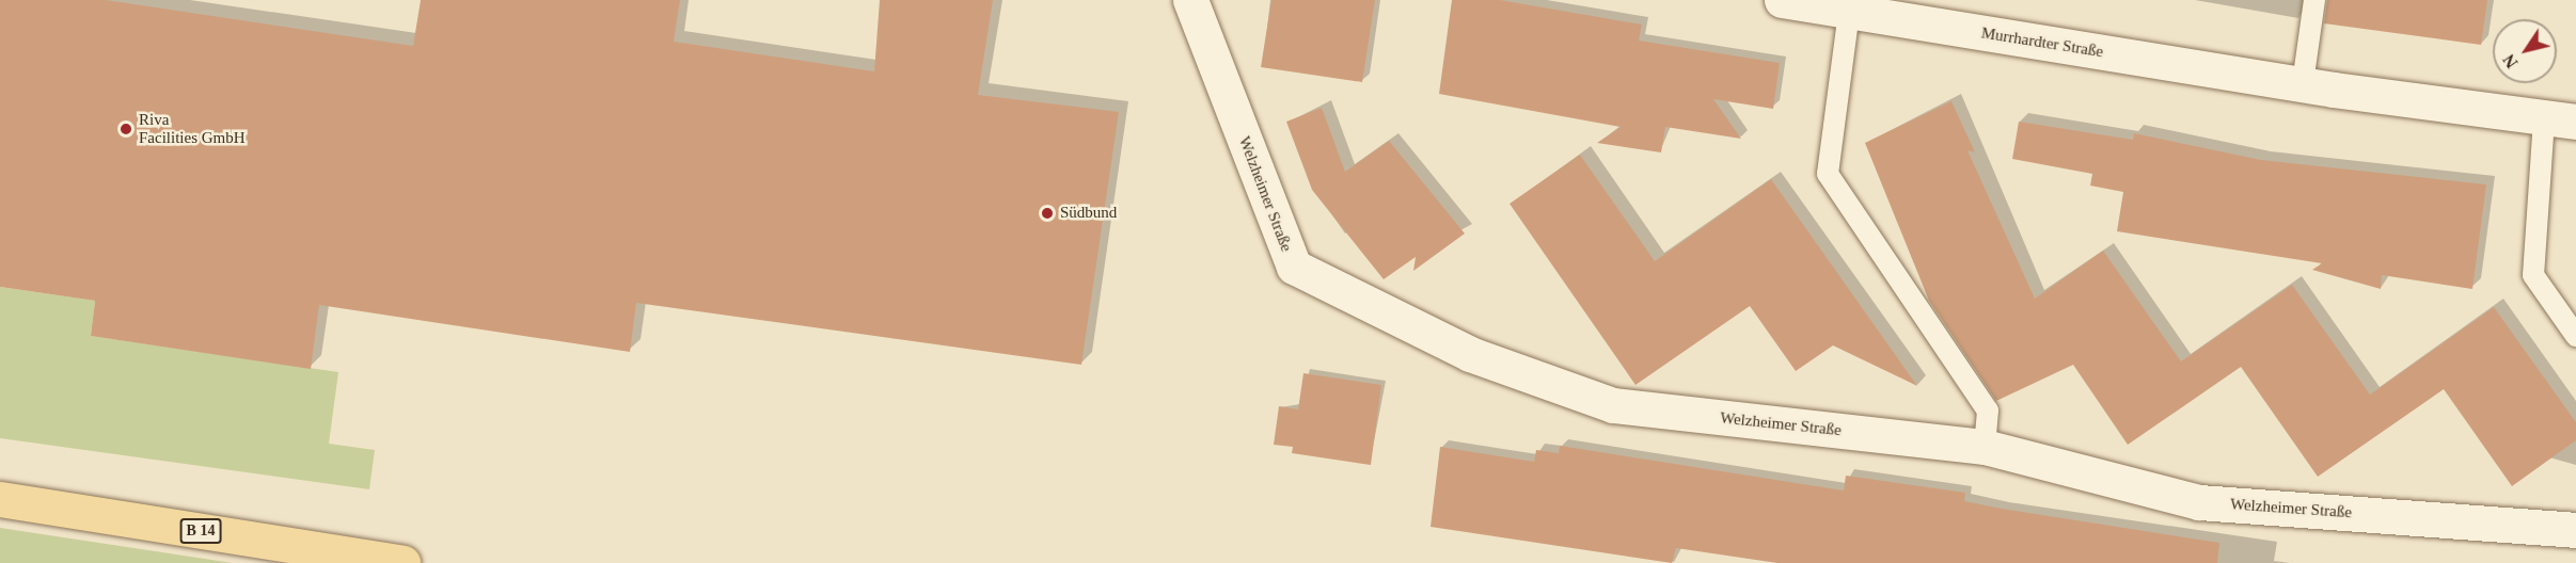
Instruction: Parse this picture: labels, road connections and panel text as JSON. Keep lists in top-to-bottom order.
{
  "streets": {
    "main road": ["B 14"],
    "street": ["Murrhardter Straße", "Welzheimer Straße"]
  },
  "places": ["Riva Facilities GmbH", "Südbund"],
  "north": "bottom left"
}
